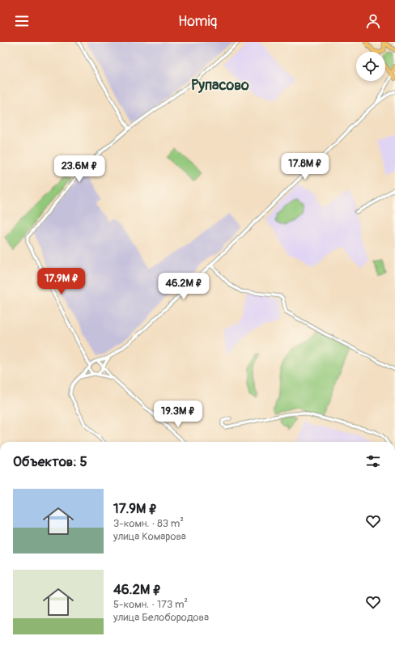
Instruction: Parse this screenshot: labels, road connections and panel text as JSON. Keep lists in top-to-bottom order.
{
  "districts": ["Рупасово"],
  "page": {
    "header": "Homiq",
    "price": [
      "17.8M ₽",
      "23.6M ₽",
      "17.9M ₽",
      "46.2M ₽",
      "19.3M ₽"
    ],
    "heading": "Объектов: 5",
    "list": [
      {
        "name": "17.9M ₽",
        "note": "3-комн. · 83 m² · улица Комарова"
      },
      {
        "name": "46.2M ₽",
        "note": "5-комн. · 173 m² · улица Белобородова"
      }
    ]
  }
}
